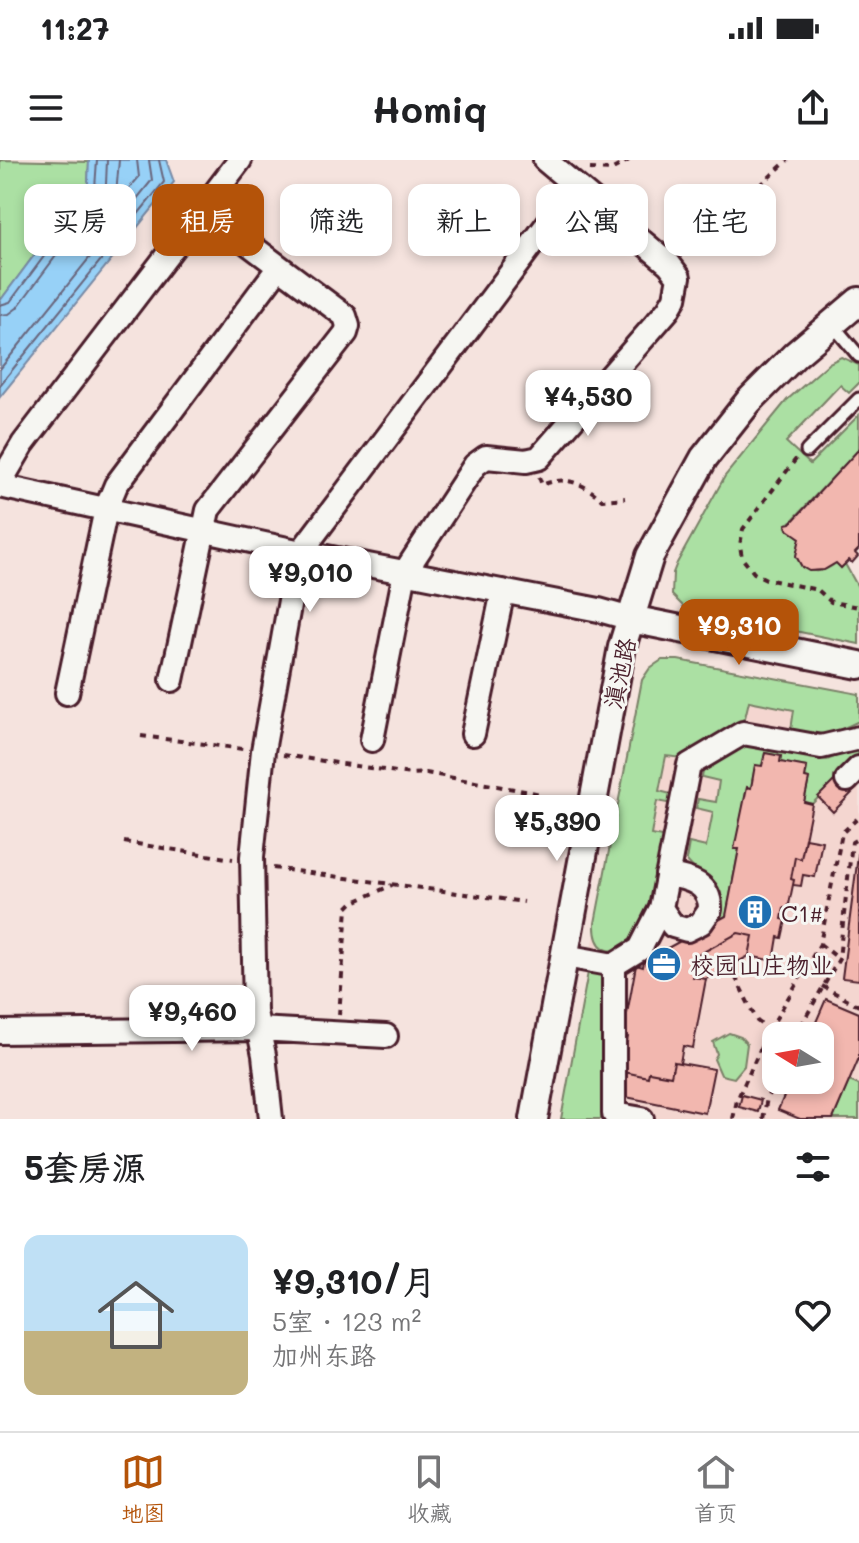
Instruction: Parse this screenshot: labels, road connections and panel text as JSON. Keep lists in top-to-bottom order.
{
  "streets": {
    "street": ["滇池路"]
  },
  "places": {
    "building": ["C1#"],
    "office": ["校园山庄物业"]
  },
  "north": "left",
  "page": {
    "status": "11:27",
    "header": "Homiq",
    "chip": [
      "买房",
      "租房",
      "筛选",
      "新上",
      "公寓",
      "住宅"
    ],
    "price": [
      "¥4,530",
      "¥9,010",
      "¥9,310",
      "¥5,390",
      "¥9,460"
    ],
    "heading": "5套房源",
    "list": [
      {
        "name": "¥9,310/月",
        "note": "5室 · 123 m² · 加州东路"
      }
    ],
    "tabs": ["地图", "收藏", "首页"]
  }
}
